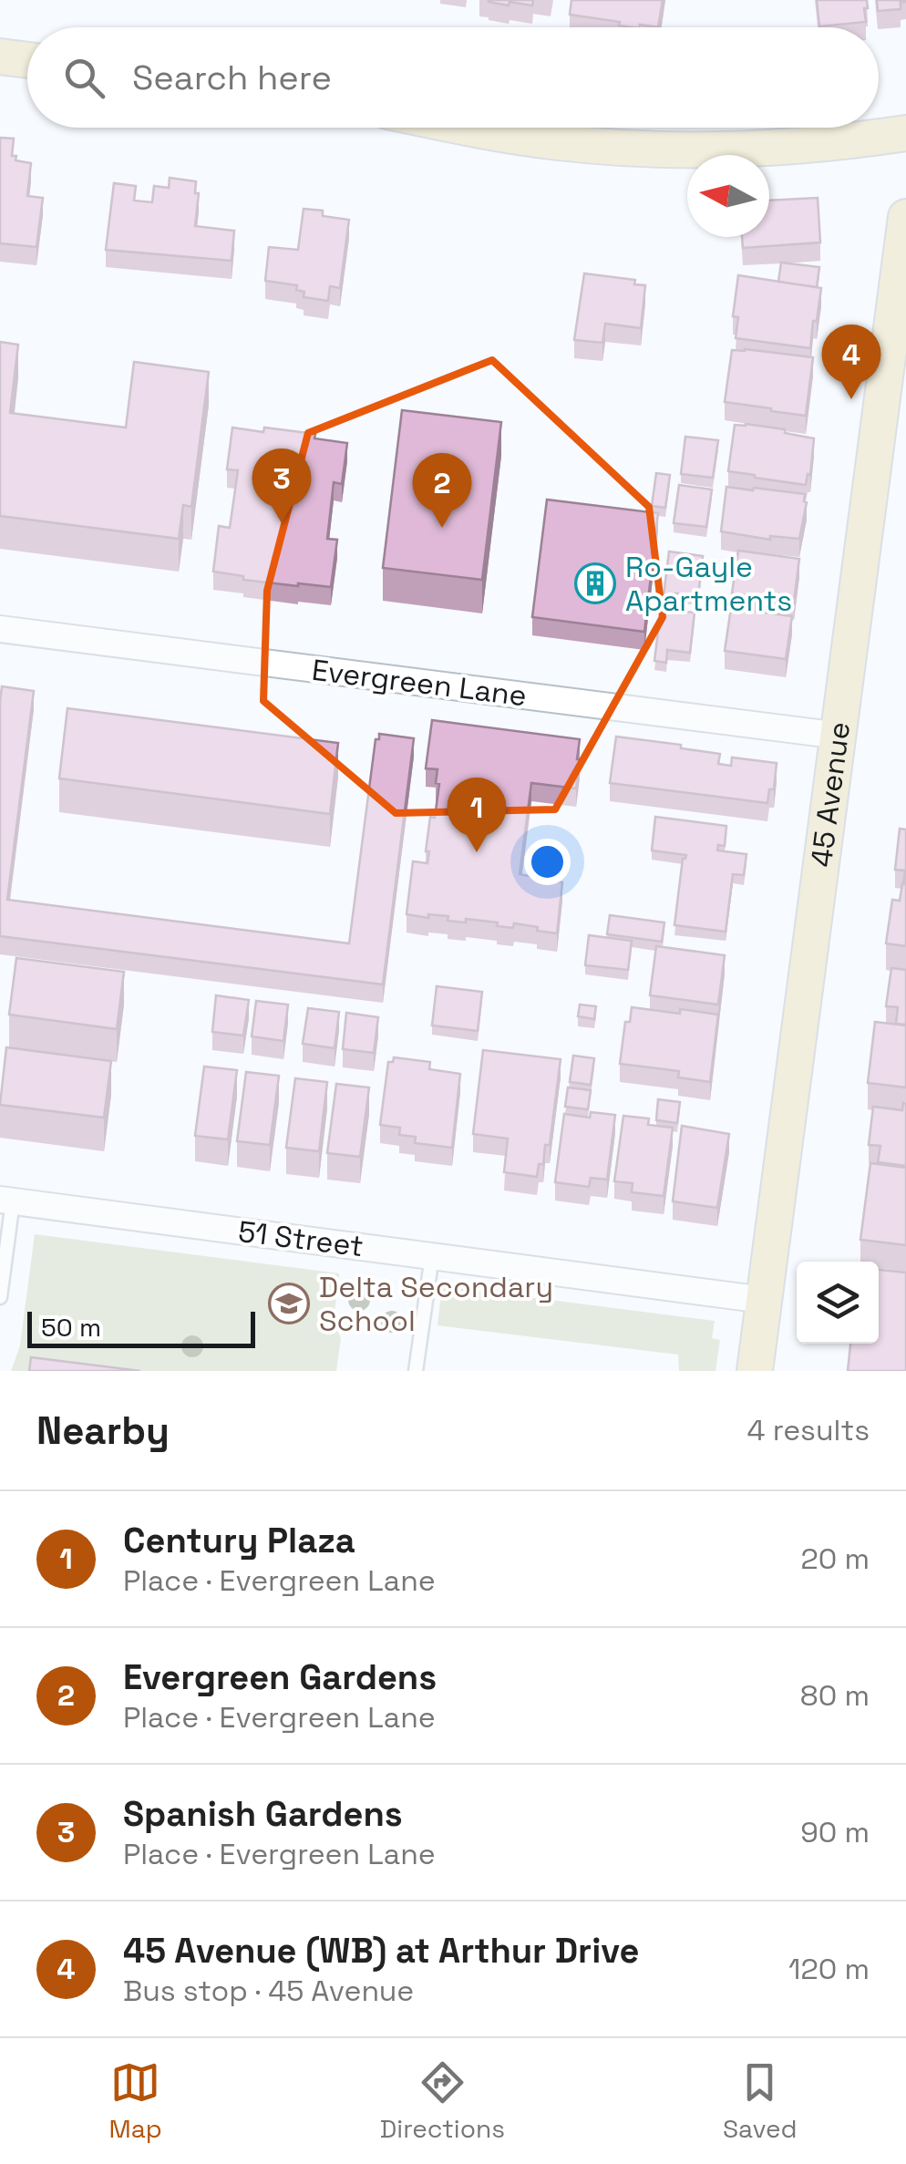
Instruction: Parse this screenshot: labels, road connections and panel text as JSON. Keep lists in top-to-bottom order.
{
  "streets": {
    "street": ["Evergreen Lane", "45 Avenue", "51 Street"]
  },
  "crossings": [
    ["Evergreen Lane", "45 Avenue"],
    ["45 Avenue", "51 Street"]
  ],
  "places": {
    "building": ["Ro-Gayle Apartments"],
    "school or university": ["Delta Secondary School"]
  },
  "scale_bar": "50 m",
  "north": "left",
  "page": {
    "search": "Search here",
    "pins": [
      "4",
      "3",
      "2",
      "1"
    ],
    "scale": "50 m",
    "heading": ["Nearby", "4 results"],
    "list": [
      {
        "mark": "1",
        "name": "Century Plaza",
        "note": "Place · Evergreen Lane",
        "value": "20 m"
      },
      {
        "mark": "2",
        "name": "Evergreen Gardens",
        "note": "Place · Evergreen Lane",
        "value": "80 m"
      },
      {
        "mark": "3",
        "name": "Spanish Gardens",
        "note": "Place · Evergreen Lane",
        "value": "90 m"
      },
      {
        "mark": "4",
        "name": "45 Avenue (WB) at Arthur Drive",
        "note": "Bus stop · 45 Avenue",
        "value": "120 m"
      }
    ],
    "nav": ["Map", "Directions", "Saved"]
  }
}
